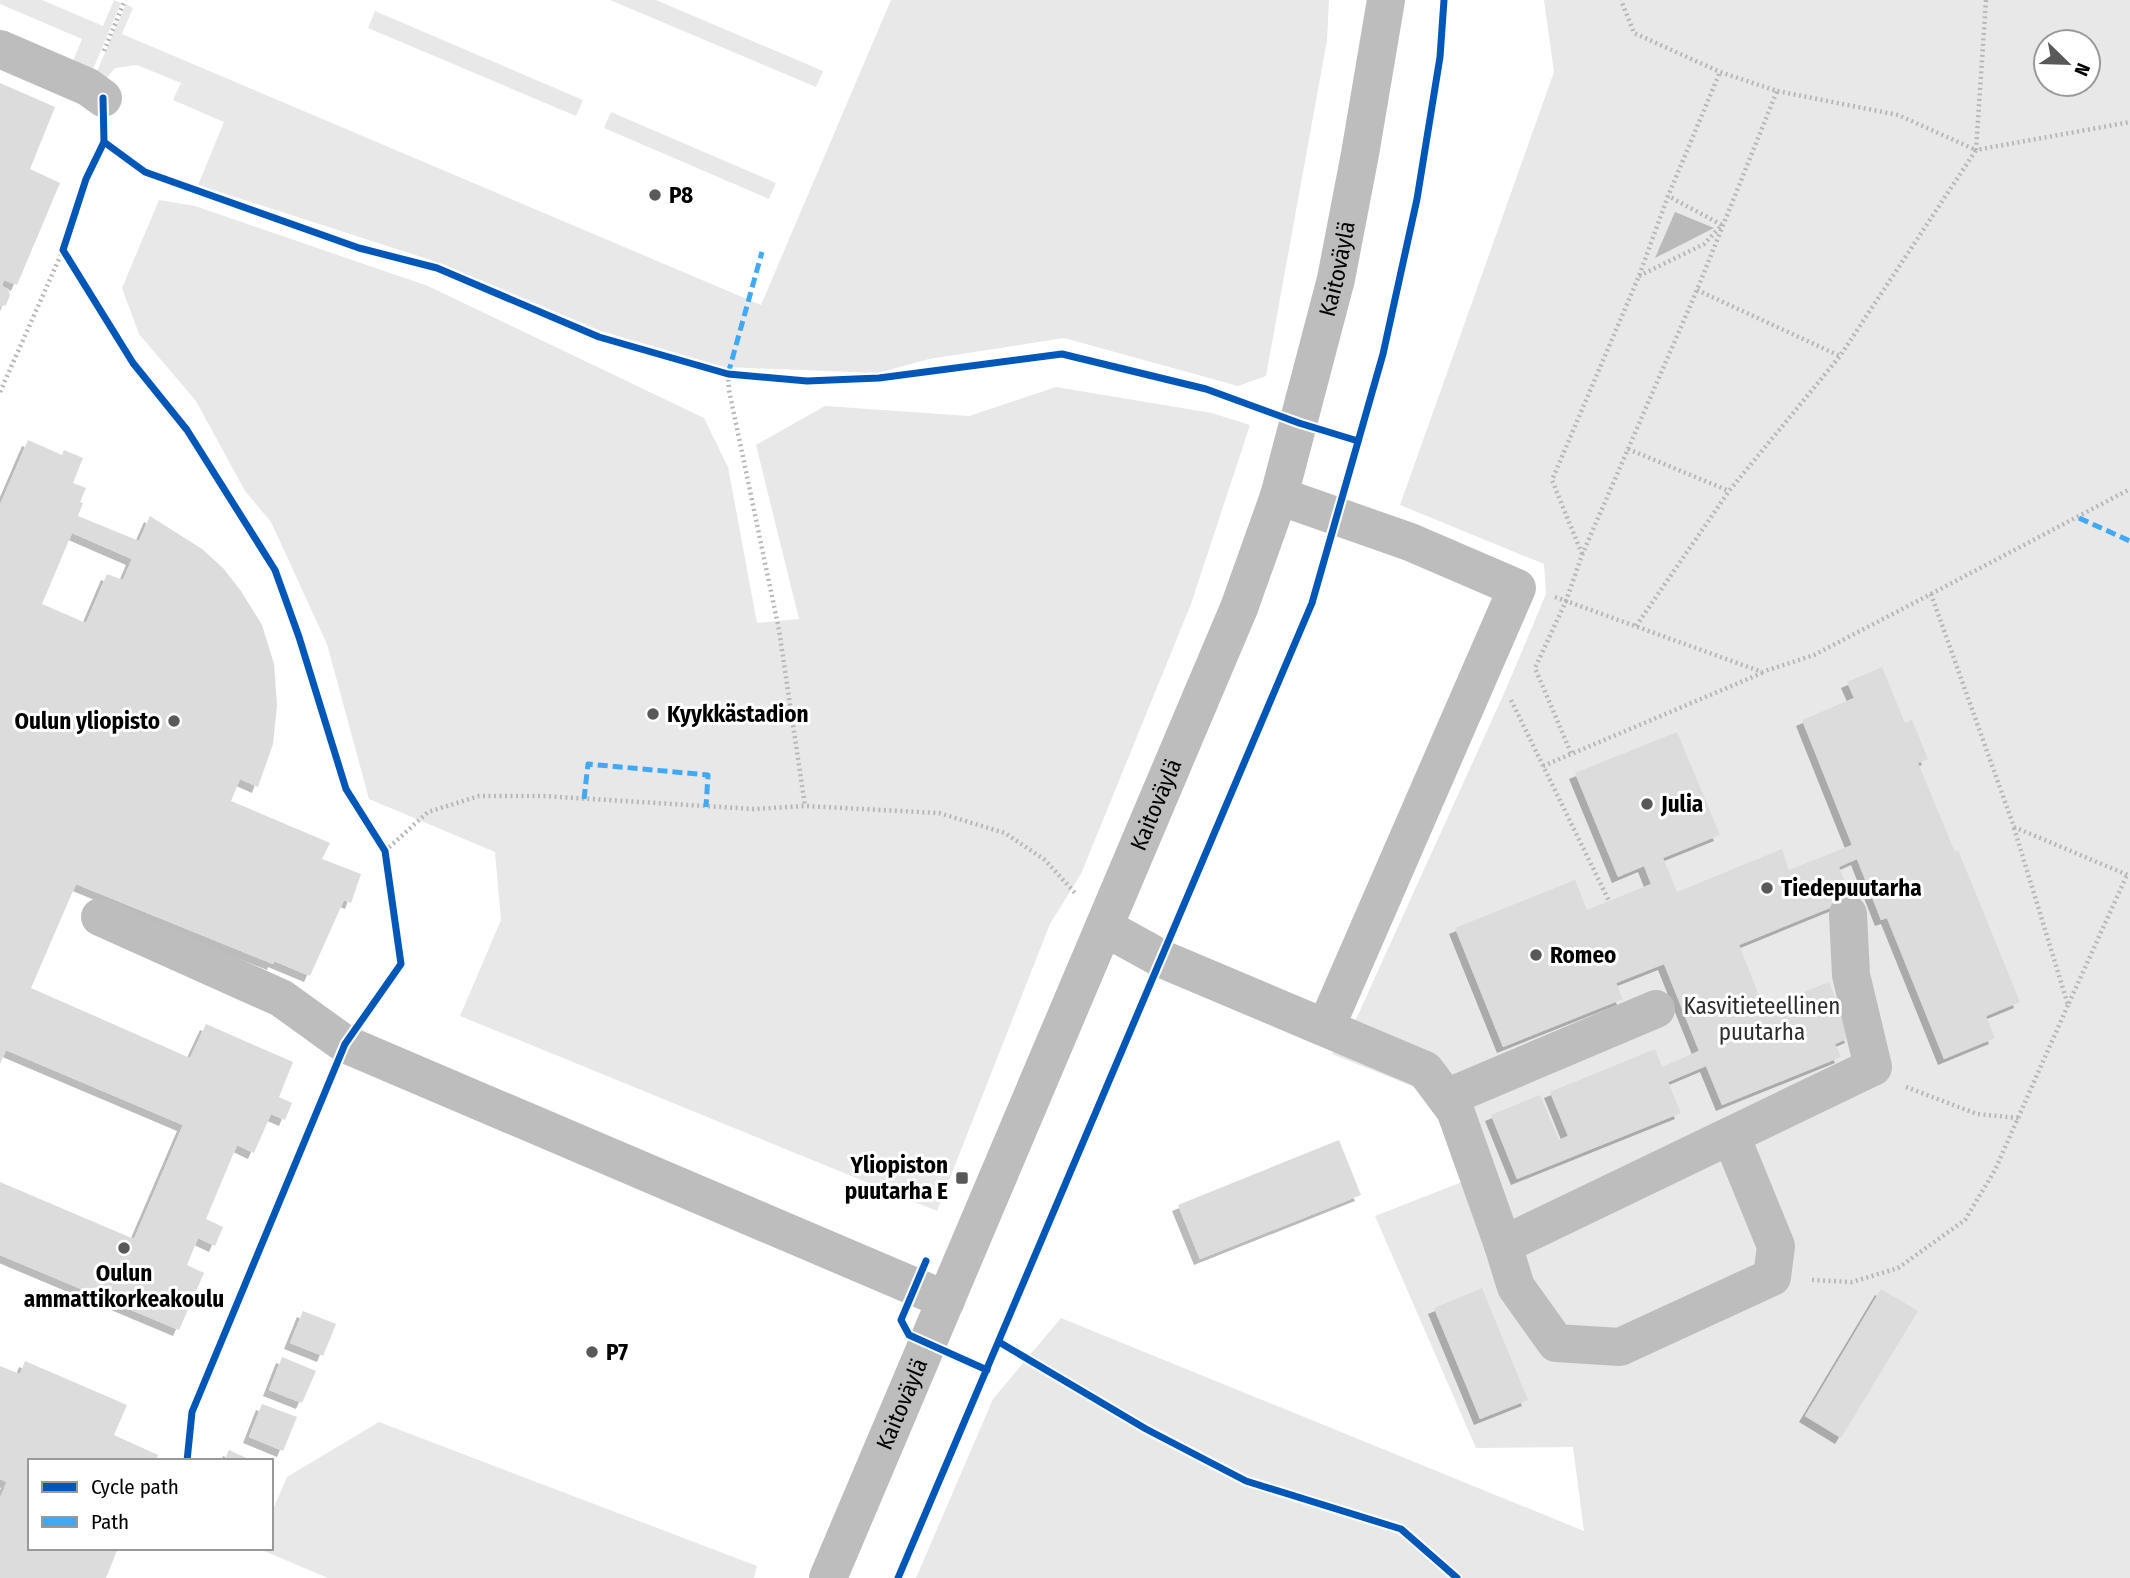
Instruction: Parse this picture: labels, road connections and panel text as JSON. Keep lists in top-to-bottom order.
{
  "streets": {
    "street": ["Kaitoväylä"]
  },
  "parks": ["Kasvitieteellinen puutarha"],
  "places": {
    "other": [
      "P8",
      "Kyykkästadion",
      "Oulun yliopisto",
      "Julia",
      "Tiedepuutarha",
      "Romeo",
      "Oulun ammattikorkeakoulu",
      "P7"
    ],
    "transit": ["Yliopiston puutarha E"]
  },
  "legend": ["Cycle path", "Path"],
  "north": "bottom right"
}
